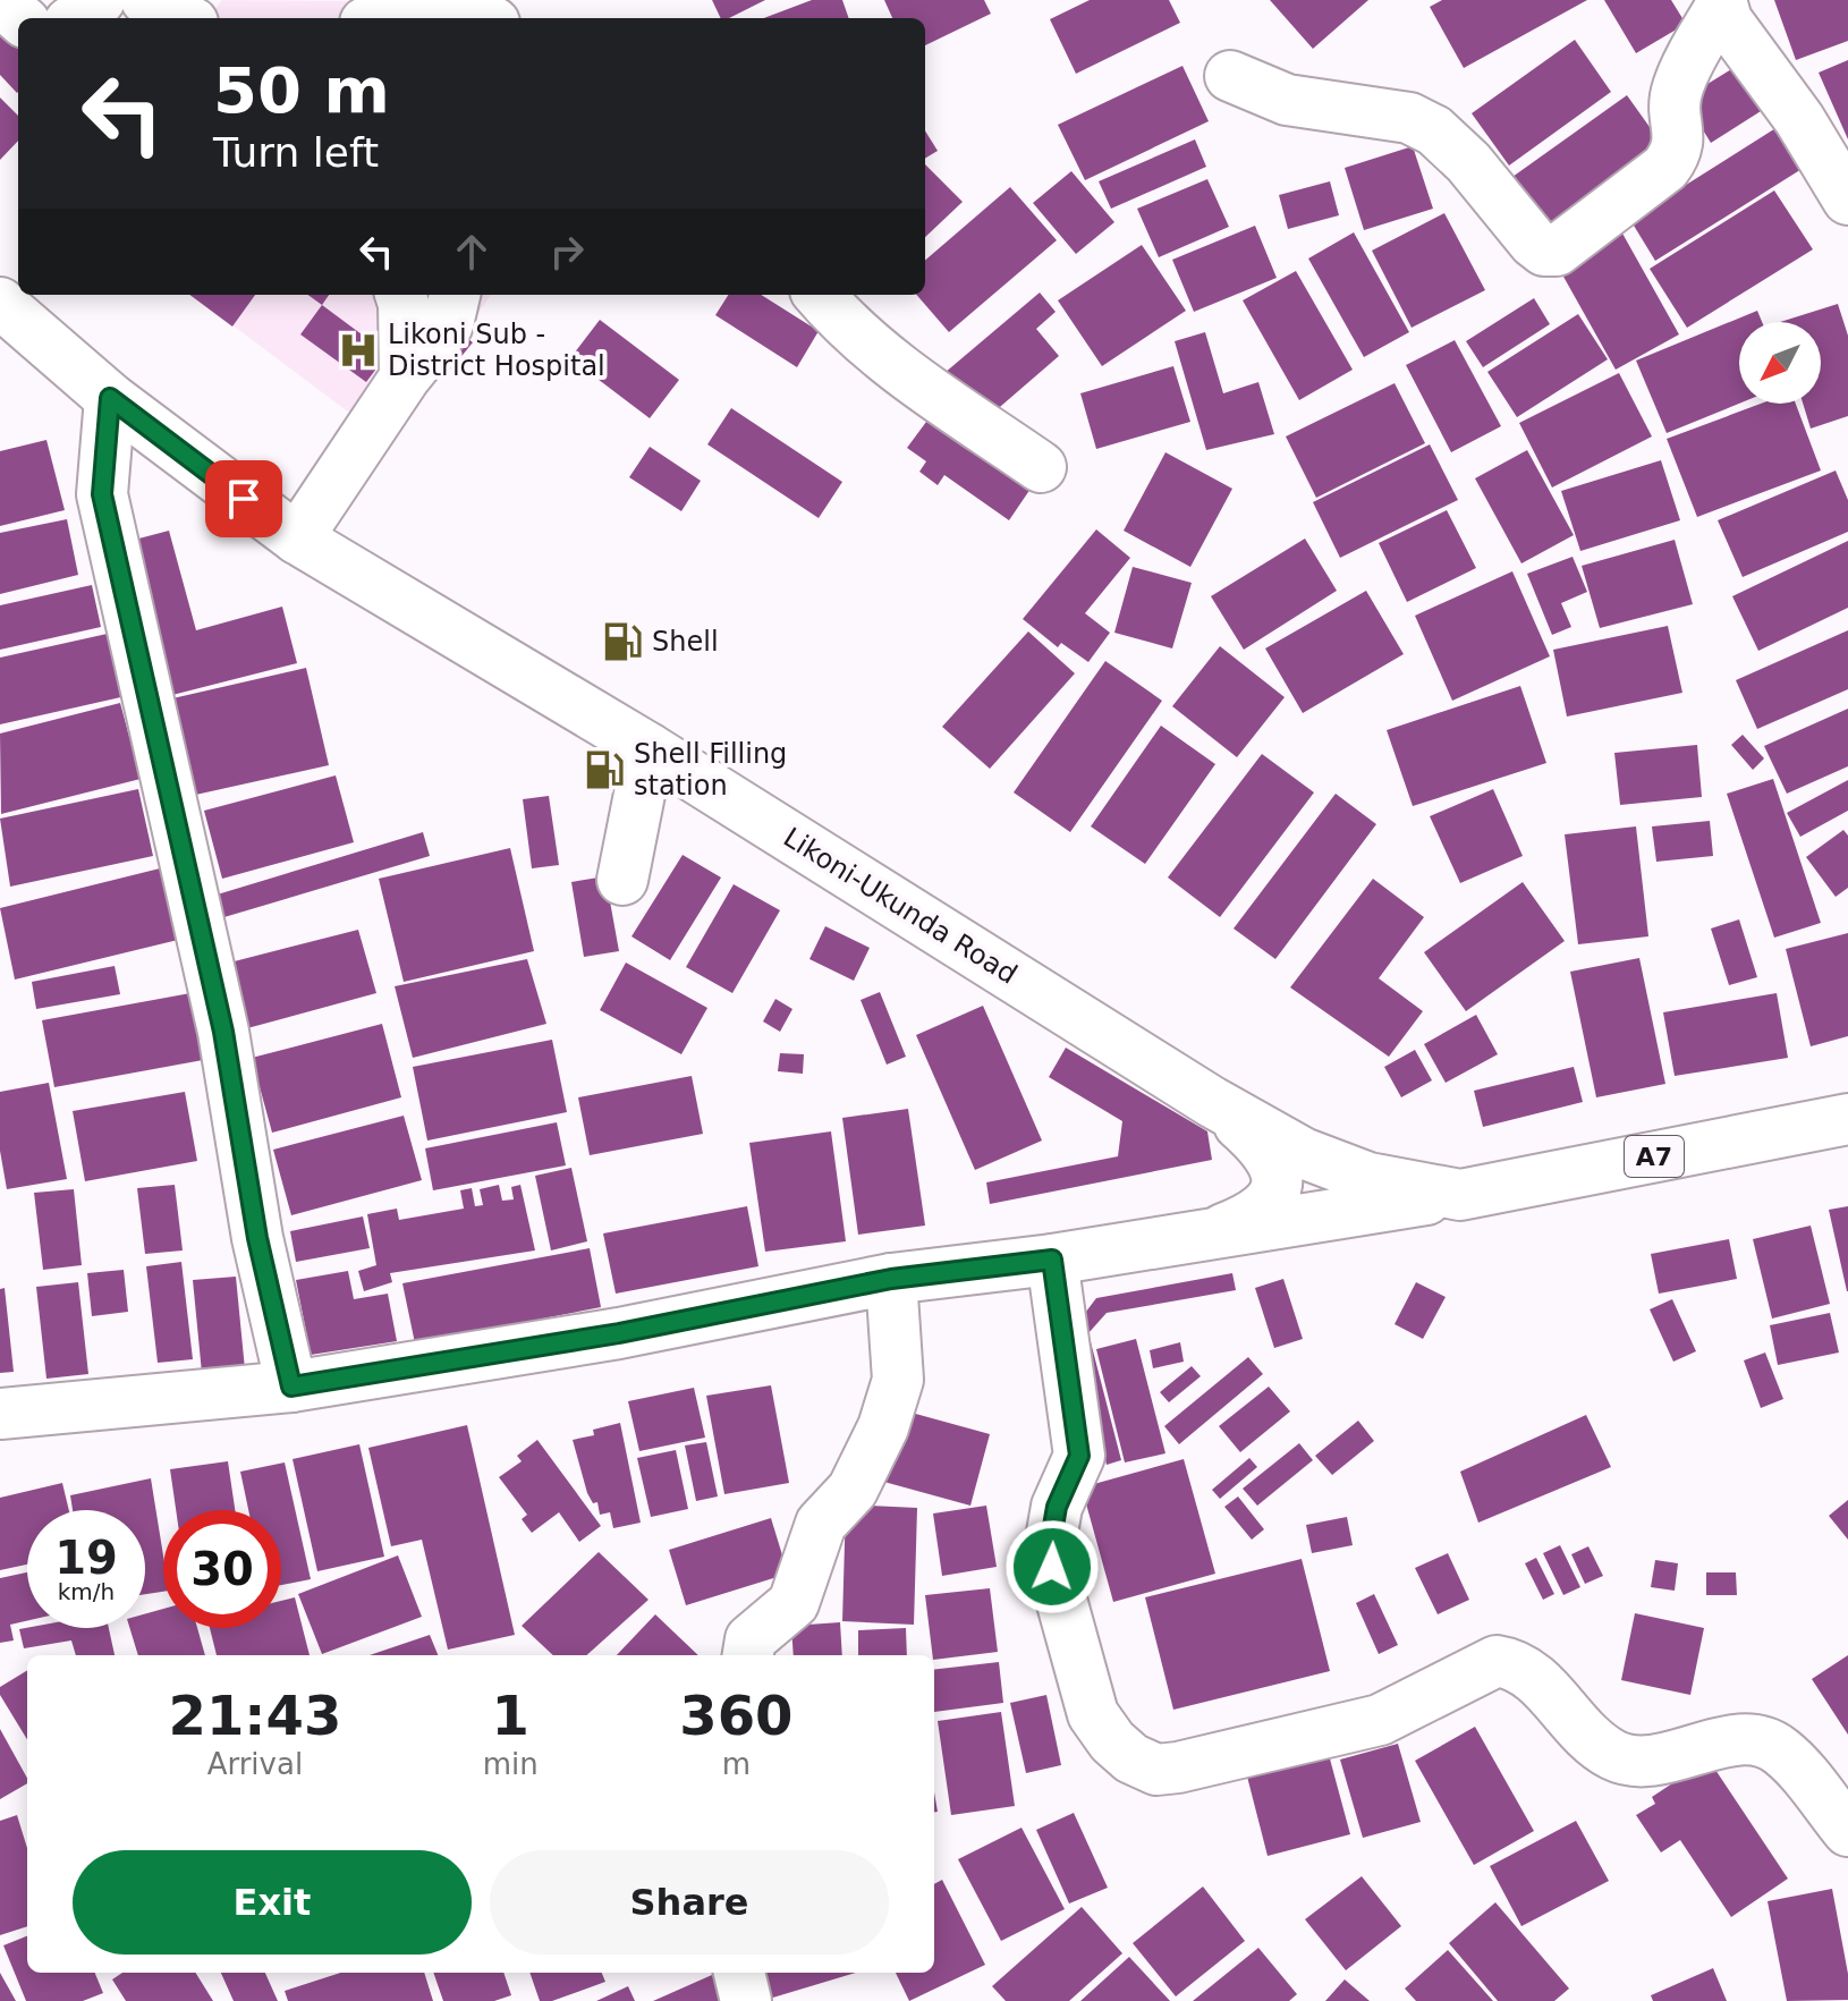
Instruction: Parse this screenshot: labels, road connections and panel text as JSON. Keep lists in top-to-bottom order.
{
  "streets": {
    "main road": ["Likoni-Ukunda Road", "A7"]
  },
  "crossings": [
    ["Likoni-Ukunda Road", "A7"]
  ],
  "places": {
    "hospital": ["Likoni Sub - District Hospital"],
    "fuel station": ["Shell", "Shell Filling station"]
  },
  "north": "bottom left",
  "page": {
    "turn": ["50 m", "Turn left"],
    "speed": "19 km/h",
    "limit": "30",
    "eta": [
      "21:43",
      "Arrival",
      "1",
      "min",
      "360",
      "m"
    ],
    "buttons": ["Exit", "Share"]
  }
}
